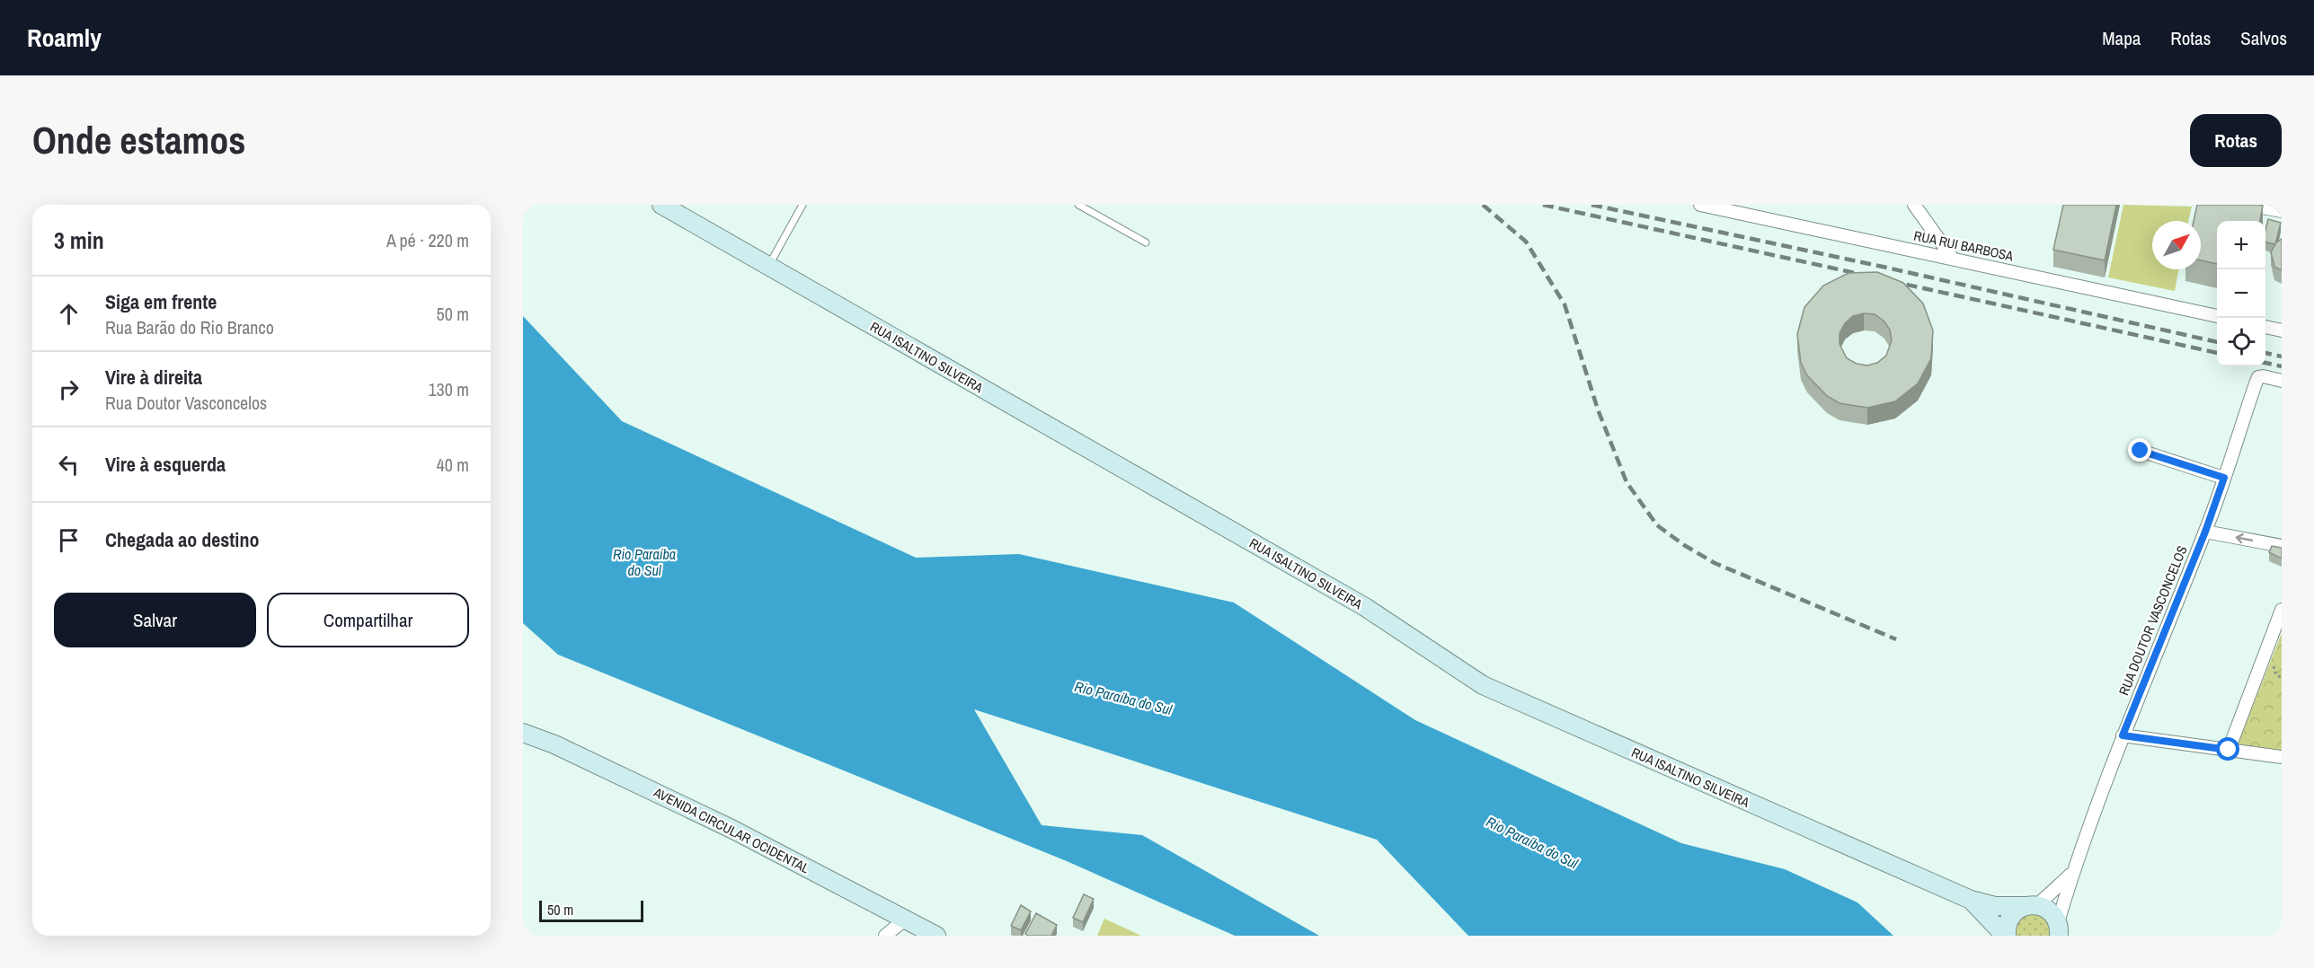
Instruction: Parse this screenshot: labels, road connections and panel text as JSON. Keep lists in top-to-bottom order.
{
  "streets": {
    "main road": ["RUA ISALTINO SILVEIRA", "AVENIDA CIRCULAR OCIDENTAL"],
    "street": ["RUA RUI BARBOSA", "RUA DOUTOR VASCONCELOS"]
  },
  "water": ["Rio Paraíba do Sul"],
  "scale_bar": "50 m",
  "north": "top right",
  "page": {
    "header": "Roamly",
    "nav": ["Mapa", "Rotas", "Salvos"],
    "buttons": [
      "Rotas",
      ["Salvar", "Compartilhar"]
    ],
    "title": "Onde estamos",
    "heading": ["3 min", "A pé · 220 m"],
    "map_buttons": ["+", "−"],
    "list": [
      ["Siga em frente", "Rua Barão do Rio Branco", "50 m"],
      ["Vire à direita", "Rua Doutor Vasconcelos", "130 m"],
      ["Vire à esquerda", "40 m"],
      "Chegada ao destino"
    ],
    "scale": "50 m"
  }
}
